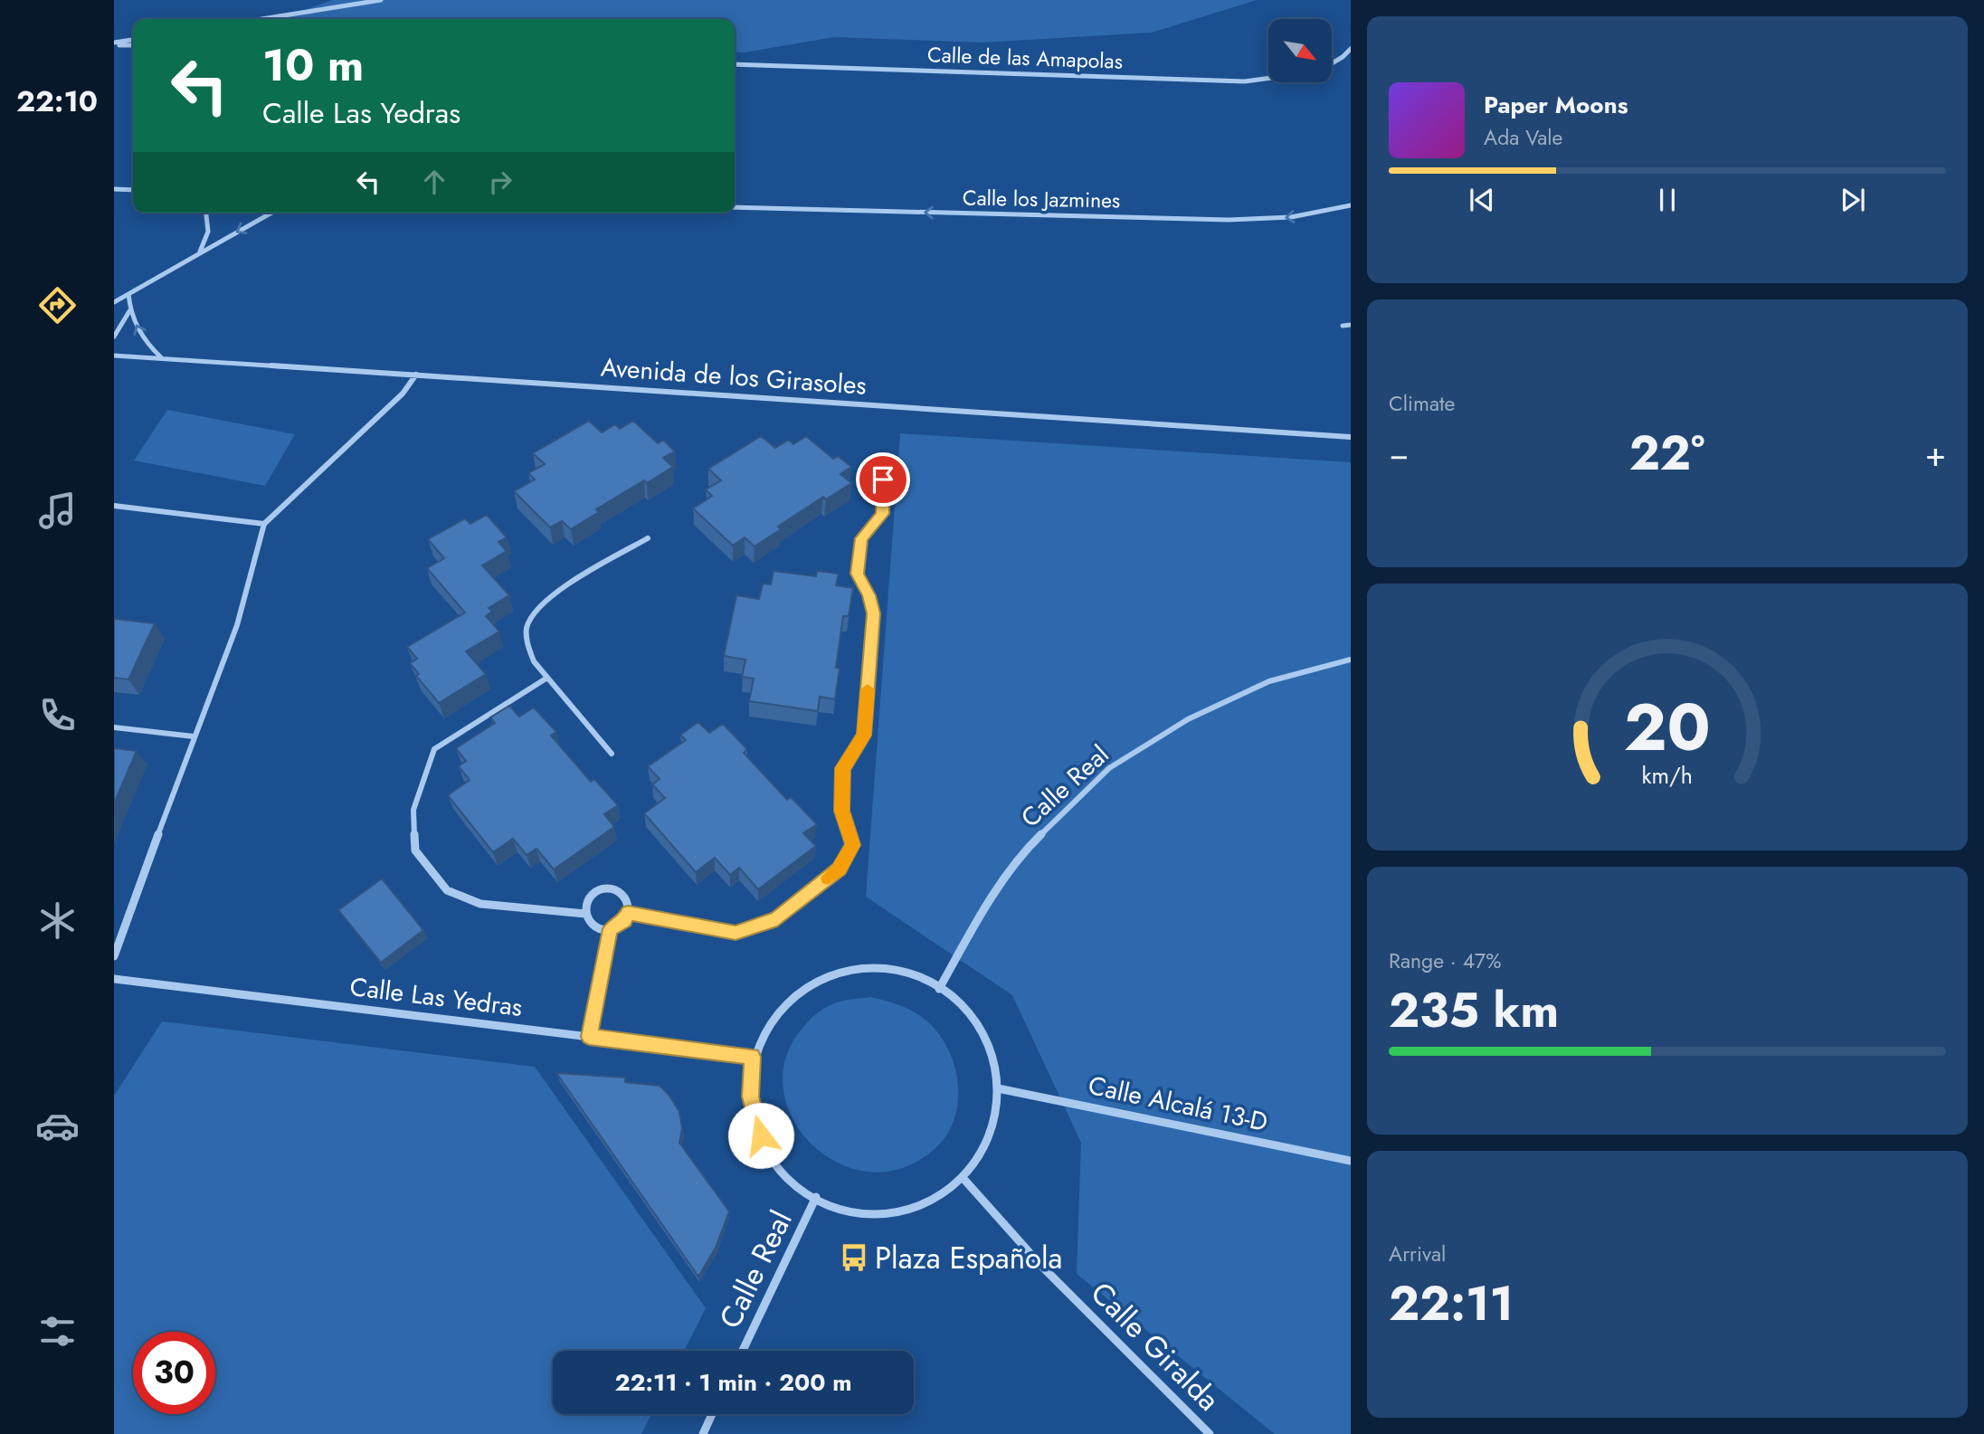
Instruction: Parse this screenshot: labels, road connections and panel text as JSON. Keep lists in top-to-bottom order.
{
  "streets": {
    "street": [
      "Calle de las Amapolas",
      "Calle los Jazmines",
      "Avenida de los Girasoles",
      "Calle Real",
      "Calle Las Yedras",
      "Calle Alcalá 13-D",
      "Calle Giralda"
    ]
  },
  "one_way": ["Calle los Jazmines"],
  "places": {
    "bus stop": ["Plaza Española"]
  },
  "north": "bottom right",
  "page": {
    "tabs": "22:10",
    "turn": ["10 m", "Calle Las Yedras"],
    "song": ["Paper Moons", "Ada Vale"],
    "tile": [
      "Climate",
      ["Range · 47%", "235 km"],
      ["Arrival", "22:11"]
    ],
    "heat": ["−", "22°", "+"],
    "limit": "30",
    "trip": "22:11 · 1 min · 200 m",
    "gauge": ["20", "km/h"]
  }
}
